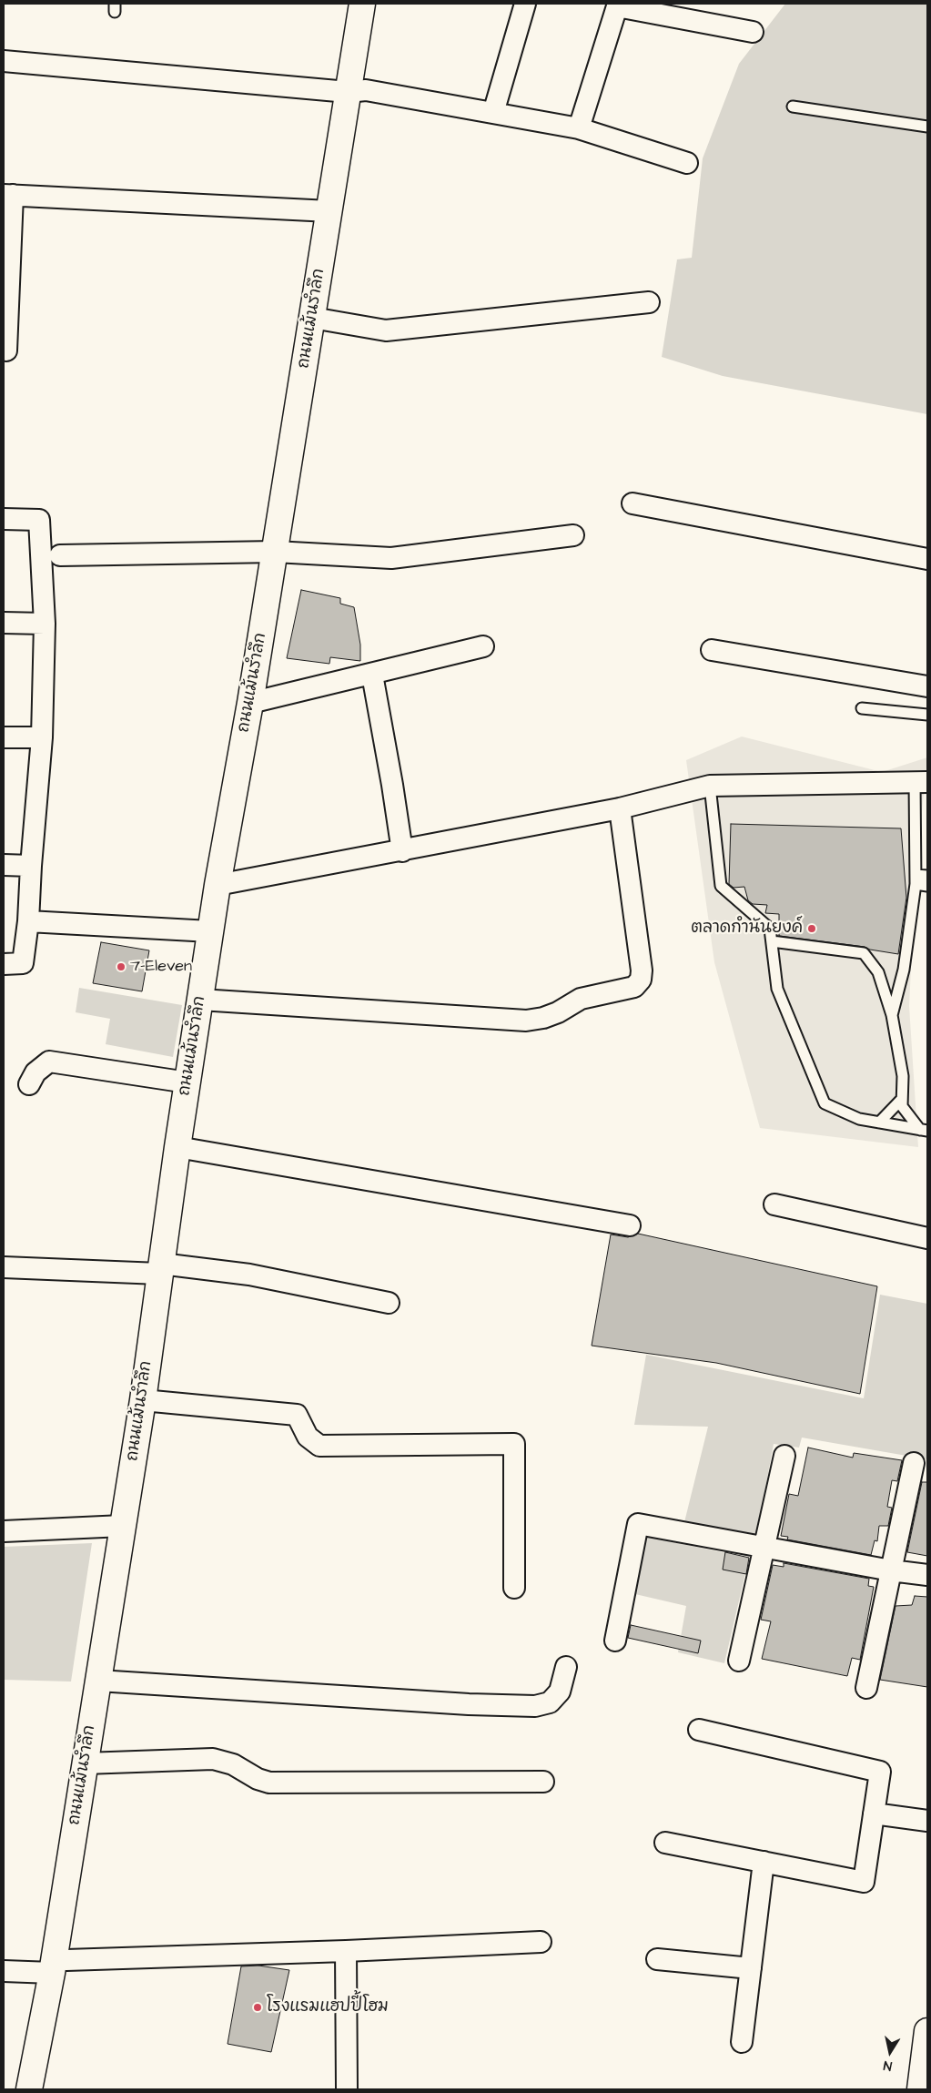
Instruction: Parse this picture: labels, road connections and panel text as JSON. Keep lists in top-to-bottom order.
{
  "streets": {
    "street": ["ถนนแม้นรำลึก"]
  },
  "places": ["ตลาดกำนันยงค์", "7-Eleven", "โรงแรมแฮปปี้โฮม"],
  "north": "bottom"
}
